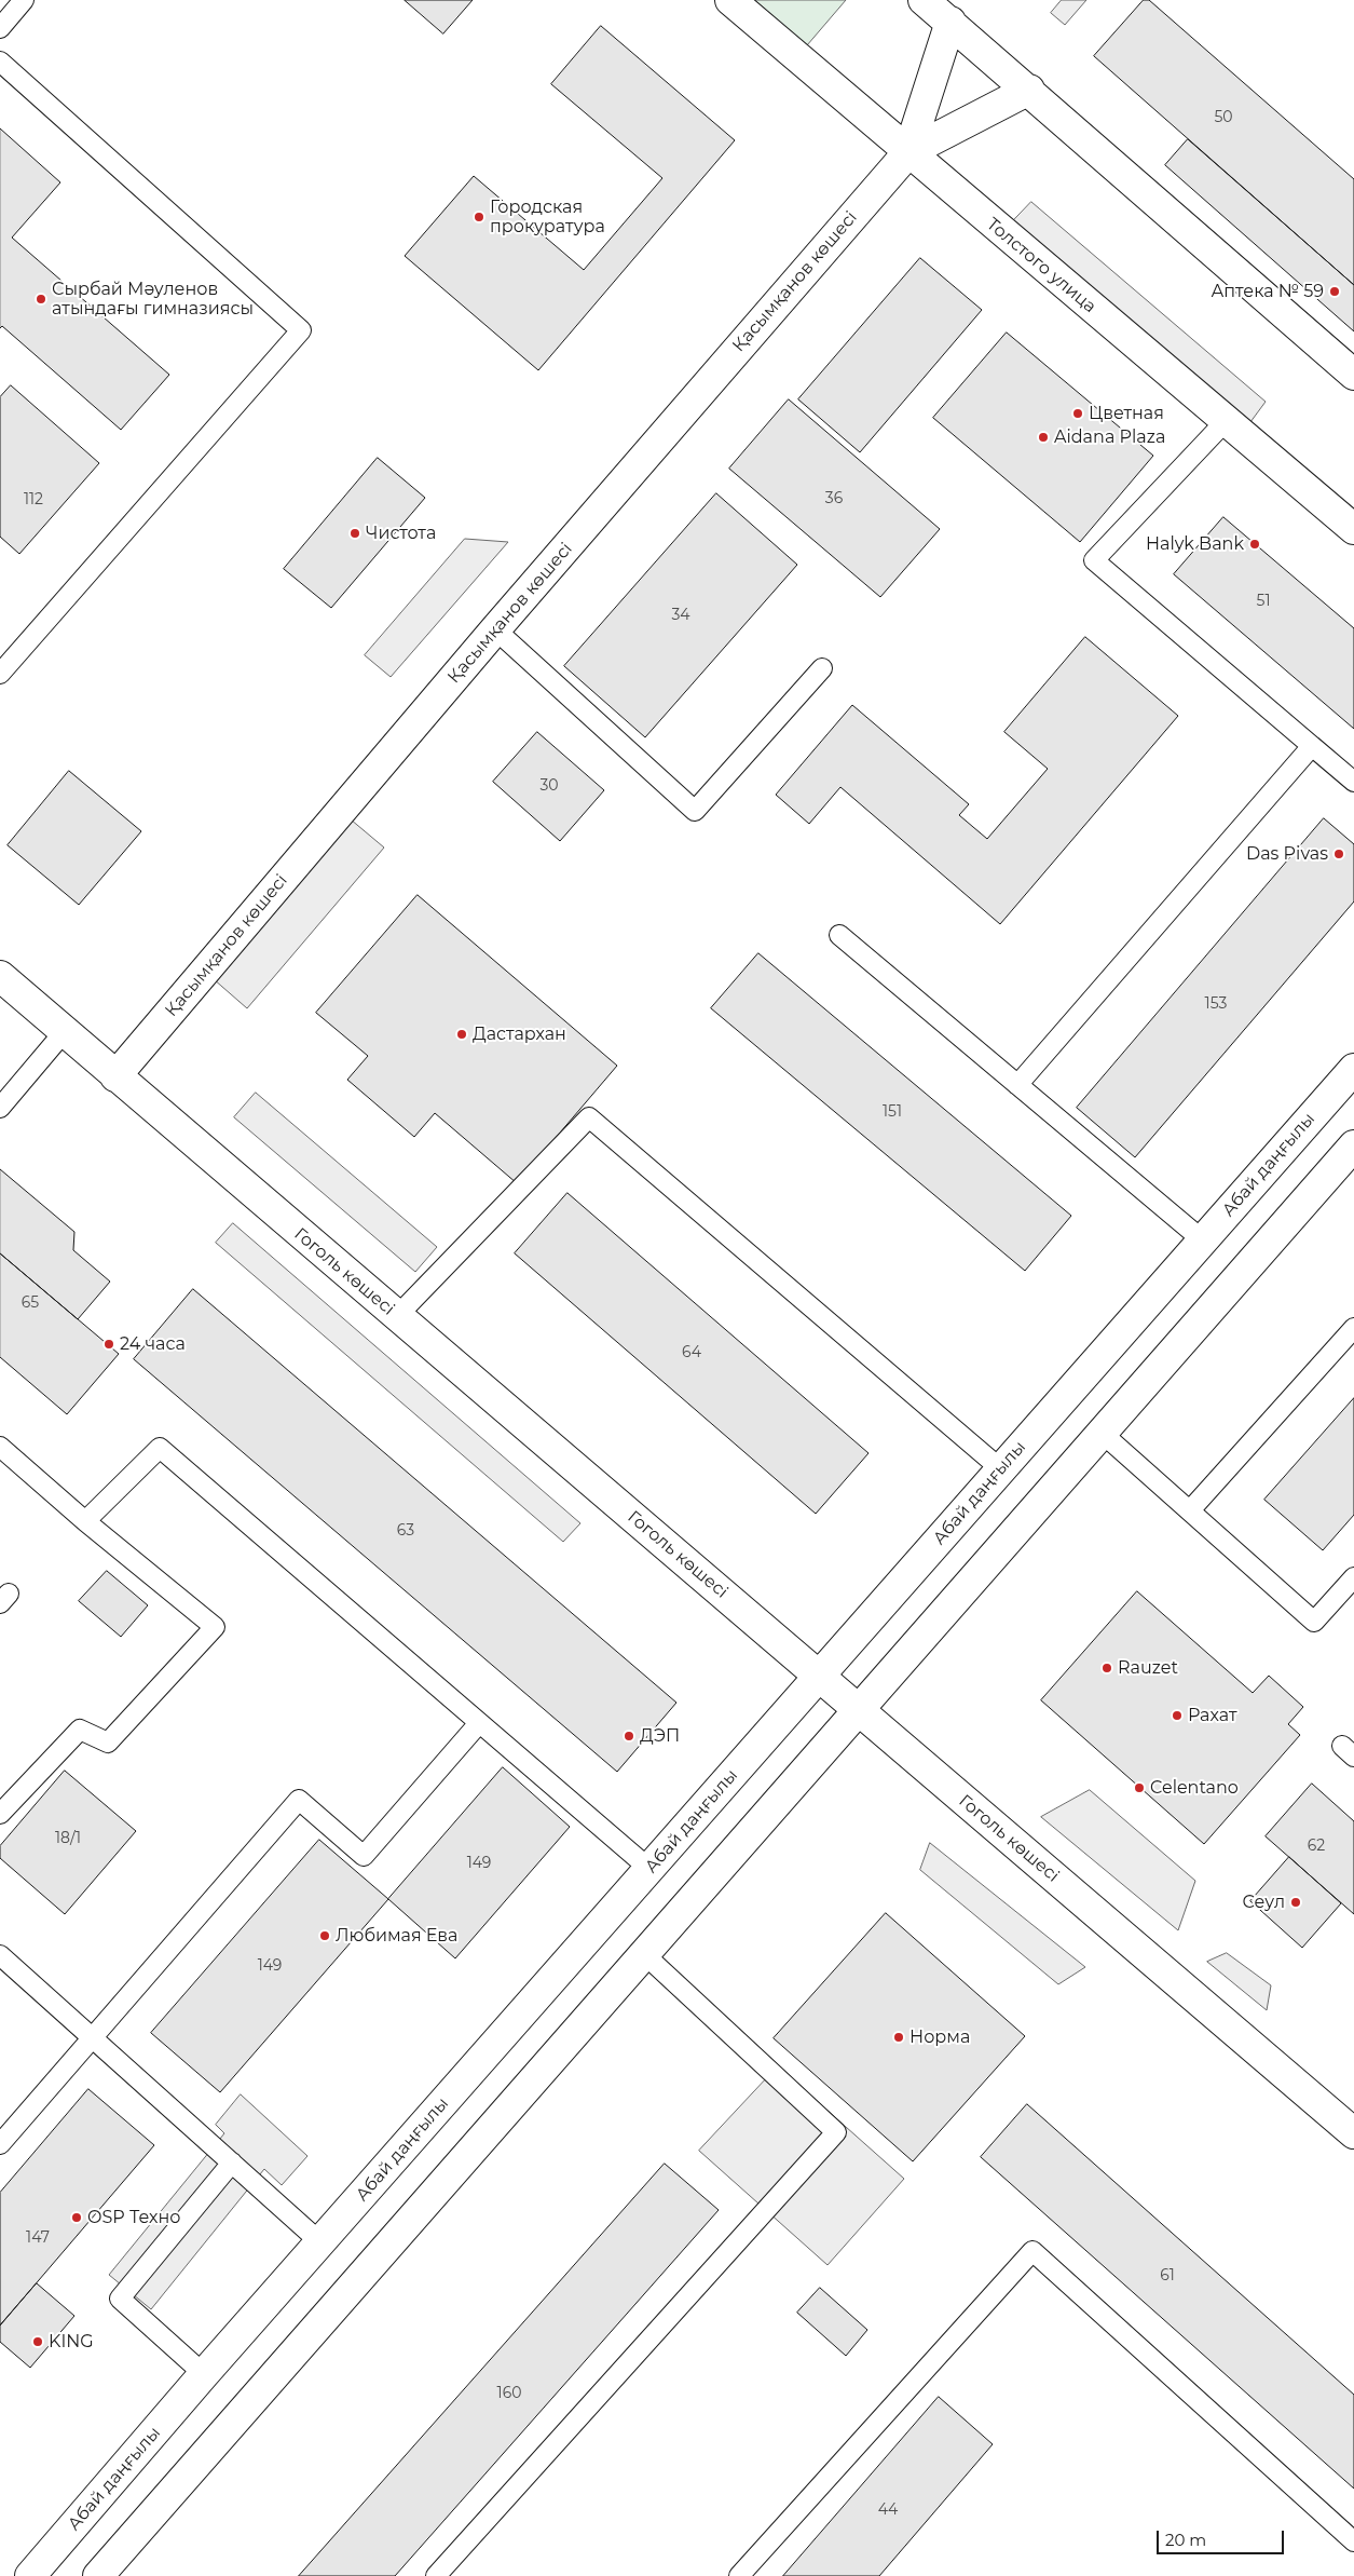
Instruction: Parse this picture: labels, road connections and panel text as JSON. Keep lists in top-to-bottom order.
{
  "streets": {
    "street": [
      "Толстого улица",
      "Қасымқанов көшесі",
      "Абай даңғылы",
      "Гоголь көшесі"
    ]
  },
  "crossings": [
    ["Толстого улица", "Қасымқанов көшесі"],
    ["Қасымқанов көшесі", "Гоголь көшесі"],
    ["Абай даңғылы", "Гоголь көшесі"]
  ],
  "places": [
    "Городская прокуратура",
    "Аптека № 59",
    "Сырбай Мәуленов атындағы гимназиясы",
    "Цветная",
    "Aidana Plaza",
    "Чистота",
    "Halyk Bank",
    "Das Pivas",
    "Дастархан",
    "24 часа",
    "Rauzet",
    "Рахат",
    "ДЭП",
    "Celentano",
    "Сеул",
    "Любимая Ева",
    "Норма",
    "OSP Техно",
    "KING"
  ],
  "house_numbers": [
    "50",
    "36",
    "112",
    "51",
    "34",
    "30",
    "153",
    "151",
    "65",
    "64",
    "63",
    "18/1",
    "62",
    "149",
    "149",
    "147",
    "61",
    "160",
    "44"
  ],
  "scale_bar": "20 m"
}
